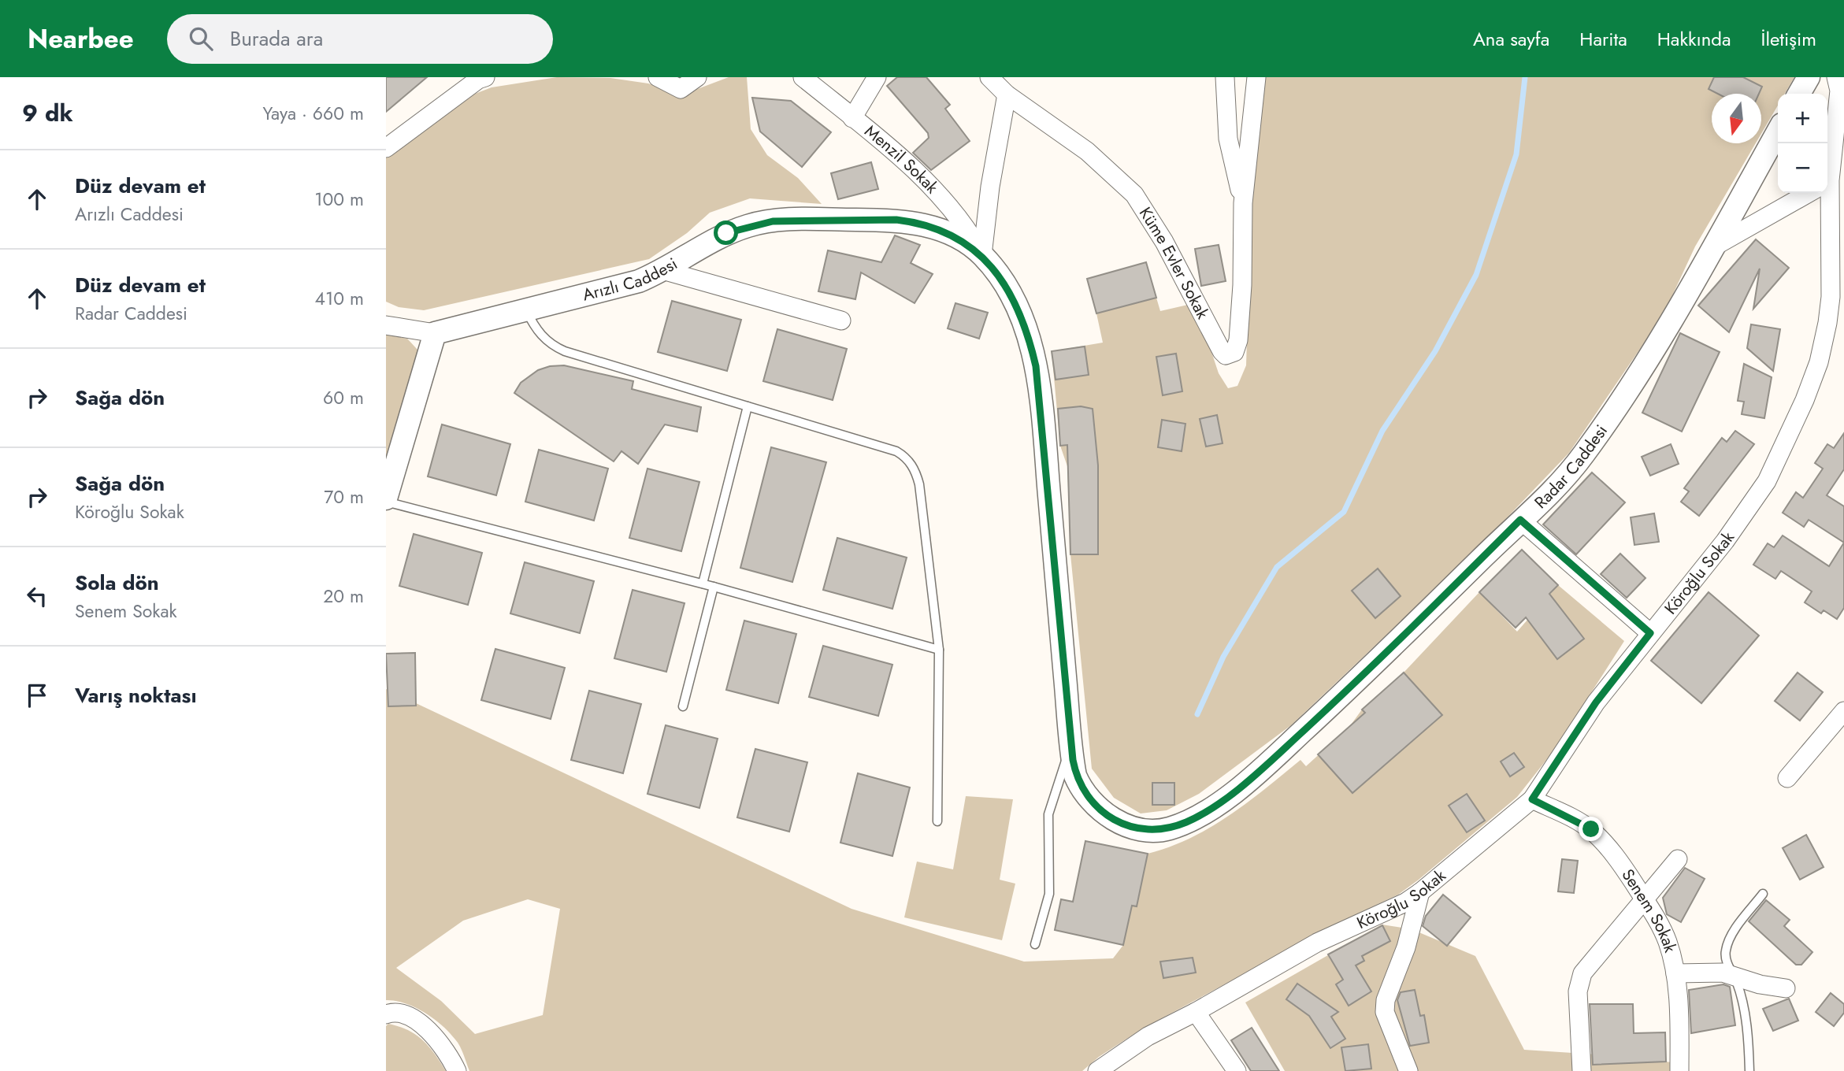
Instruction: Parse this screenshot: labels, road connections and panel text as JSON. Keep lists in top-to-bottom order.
{
  "streets": {
    "street": [
      "Menzil Sokak",
      "Küme Evler Sokak",
      "Arızlı Caddesi",
      "Radar Caddesi",
      "Köroğlu Sokak",
      "Senem Sokak"
    ]
  },
  "crossings": [
    ["Menzil Sokak", "Arızlı Caddesi"],
    ["Menzil Sokak", "Radar Caddesi"],
    ["Arızlı Caddesi", "Radar Caddesi"],
    ["Köroğlu Sokak", "Senem Sokak"]
  ],
  "north": "bottom",
  "page": {
    "header": "Nearbee",
    "search": "Burada ara",
    "nav": [
      "Ana sayfa",
      "Harita",
      "Hakkında",
      "İletişim"
    ],
    "heading": ["9 dk", "Yaya · 660 m"],
    "map_buttons": ["+", "−"],
    "list": [
      ["Düz devam et", "Arızlı Caddesi", "100 m"],
      ["Düz devam et", "Radar Caddesi", "410 m"],
      ["Sağa dön", "60 m"],
      ["Sağa dön", "Köroğlu Sokak", "70 m"],
      ["Sola dön", "Senem Sokak", "20 m"],
      "Varış noktası"
    ]
  }
}
